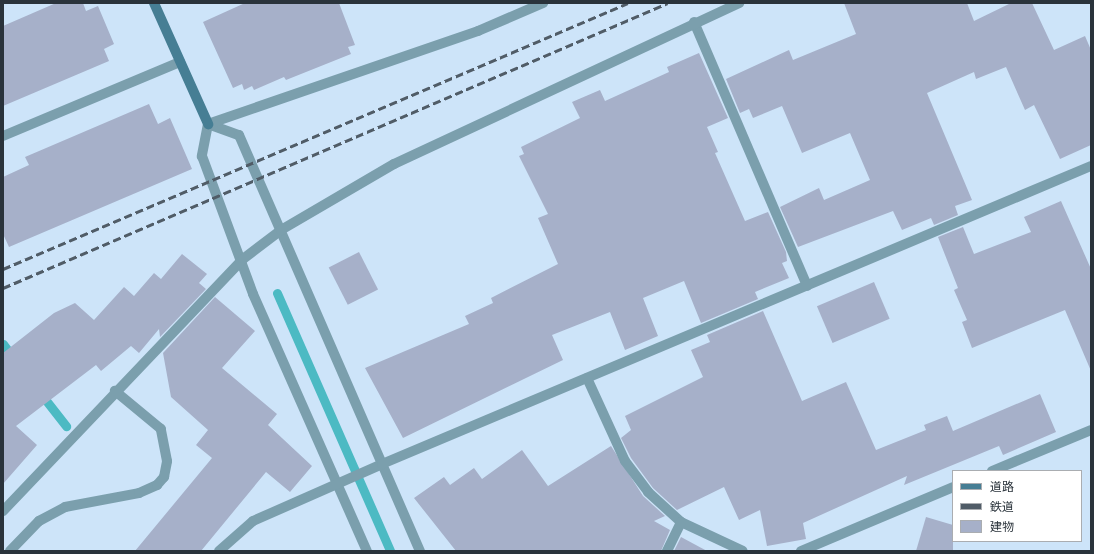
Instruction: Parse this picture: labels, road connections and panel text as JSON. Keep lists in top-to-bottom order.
{
  "legend": ["道路", "鉄道", "建物"]
}
